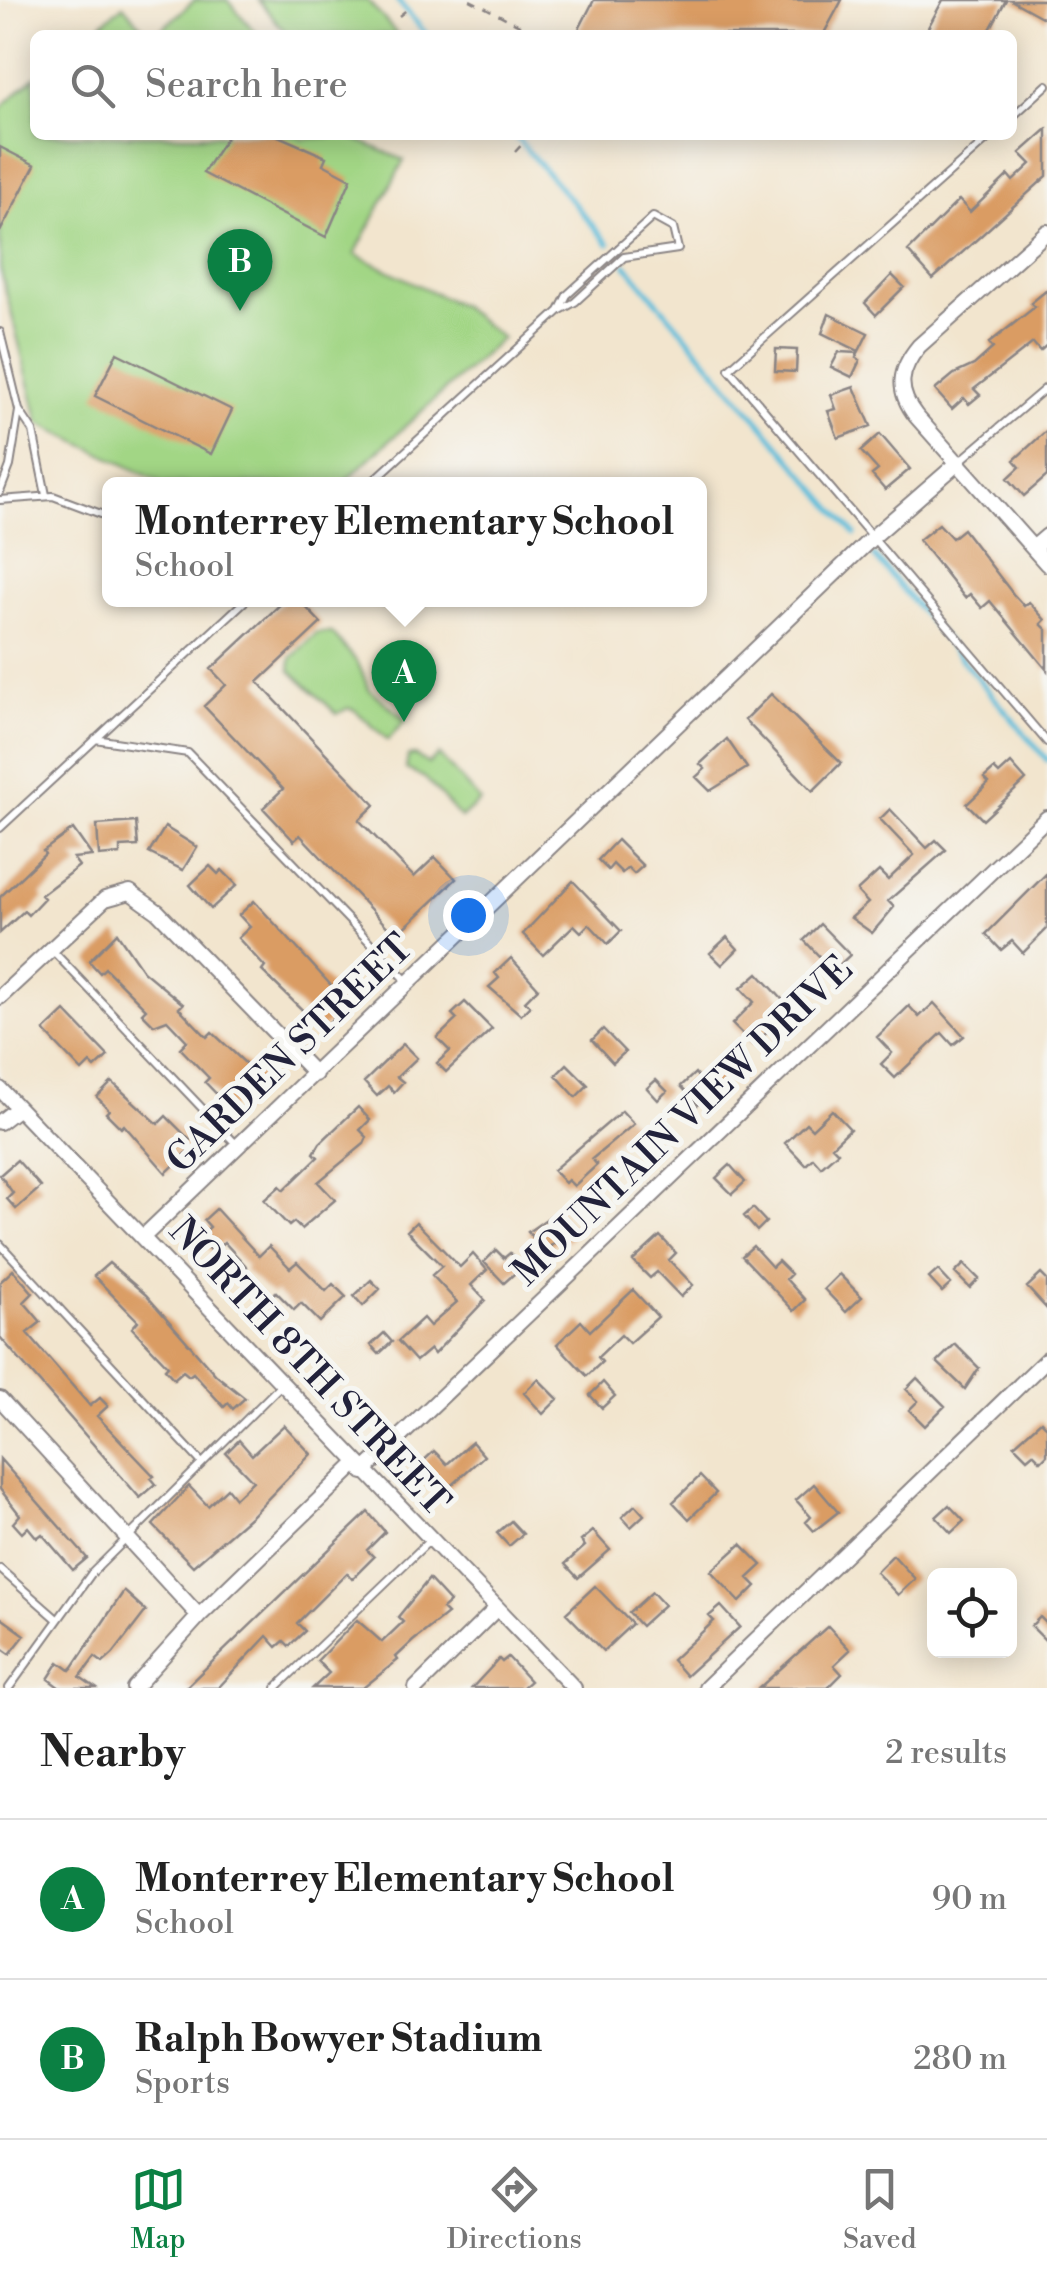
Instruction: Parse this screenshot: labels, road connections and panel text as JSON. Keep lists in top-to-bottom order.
{
  "streets": {
    "street": ["GARDEN STREET", "MOUNTAIN VIEW DRIVE", "NORTH 8TH STREET"]
  },
  "crossings": [
    ["GARDEN STREET", "NORTH 8TH STREET"],
    ["MOUNTAIN VIEW DRIVE", "NORTH 8TH STREET"]
  ],
  "page": {
    "search": "Search here",
    "pins": ["B", "A"],
    "popup": ["Monterrey Elementary School", "School"],
    "heading": ["Nearby", "2 results"],
    "list": [
      {
        "mark": "A",
        "name": "Monterrey Elementary School",
        "note": "School",
        "value": "90 m"
      },
      {
        "mark": "B",
        "name": "Ralph Bowyer Stadium",
        "note": "Sports",
        "value": "280 m"
      }
    ],
    "nav": ["Map", "Directions", "Saved"]
  }
}
